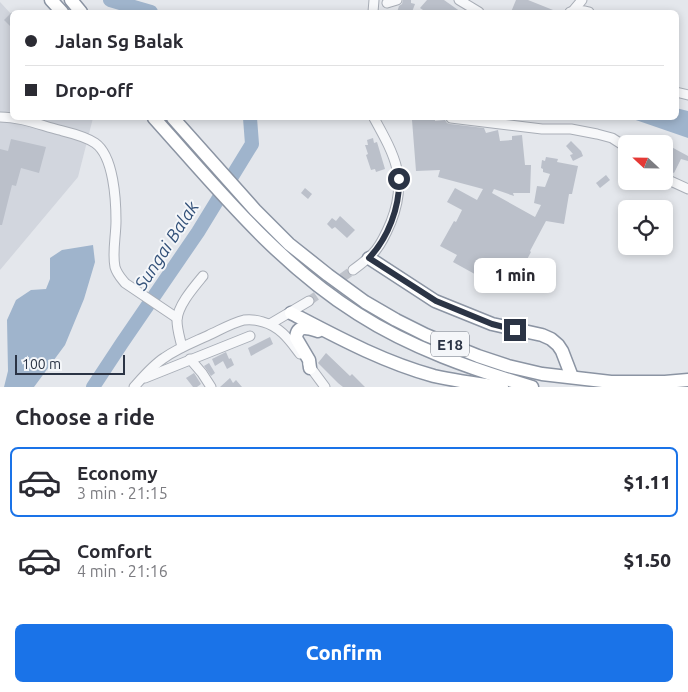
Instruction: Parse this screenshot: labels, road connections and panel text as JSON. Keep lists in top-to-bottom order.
{
  "streets": {
    "highway": ["E18"]
  },
  "water": ["Sungai Balak"],
  "scale_bar": "100 m",
  "north": "left",
  "page": {
    "banner": ["Jalan Sg Balak", "Drop-off"],
    "bubble": "1 min",
    "scale": "100 m",
    "heading": "Choose a ride",
    "list": [
      {
        "name": "Economy",
        "note": "3 min · 21:15",
        "value": "$1.11"
      },
      {
        "name": "Comfort",
        "note": "4 min · 21:16",
        "value": "$1.50"
      }
    ],
    "buttons": "Confirm"
  }
}
